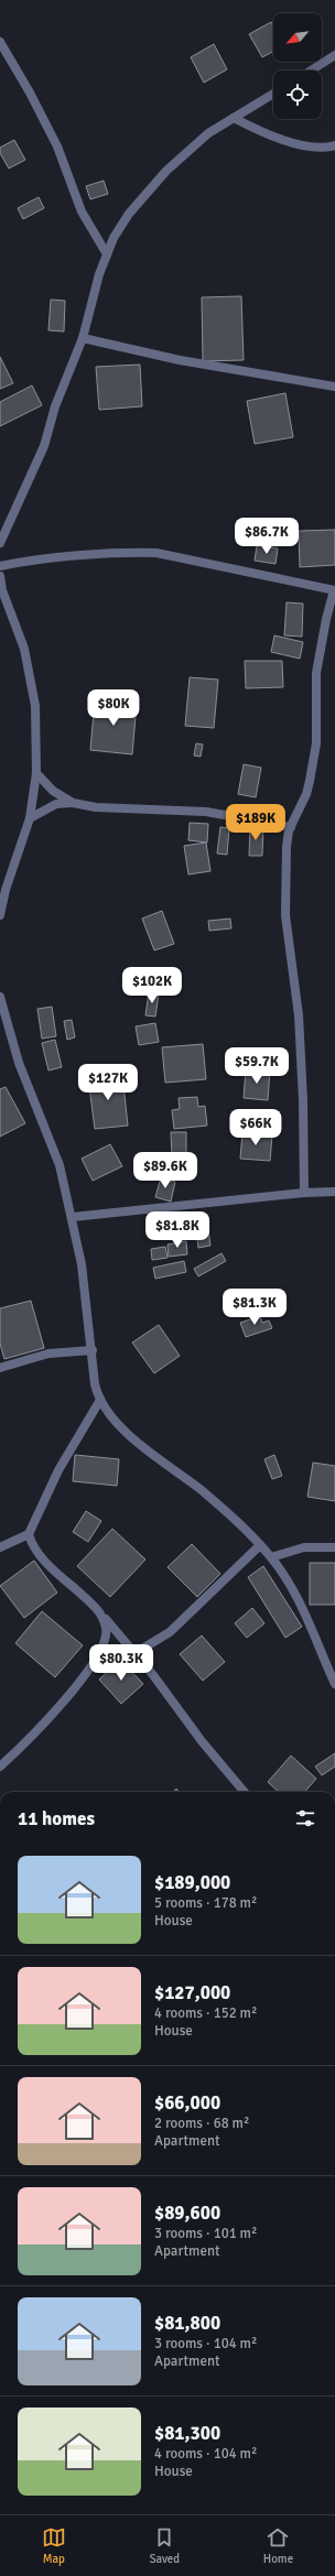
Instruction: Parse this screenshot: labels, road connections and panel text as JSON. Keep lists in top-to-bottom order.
{
  "north": "bottom left",
  "page": {
    "price": [
      "$86.7K",
      "$80K",
      "$189K",
      "$102K",
      "$59.7K",
      "$127K",
      "$66K",
      "$89.6K",
      "$81.8K",
      "$81.3K",
      "$80.3K"
    ],
    "heading": "11 homes",
    "list": [
      {
        "name": "$189,000",
        "note": "5 rooms · 178 m² · House"
      },
      {
        "name": "$127,000",
        "note": "4 rooms · 152 m² · House"
      },
      {
        "name": "$66,000",
        "note": "2 rooms · 68 m² · Apartment"
      },
      {
        "name": "$89,600",
        "note": "3 rooms · 101 m² · Apartment"
      },
      {
        "name": "$81,800",
        "note": "3 rooms · 104 m² · Apartment"
      },
      {
        "name": "$81,300",
        "note": "4 rooms · 104 m² · House"
      }
    ],
    "tabs": ["Map", "Saved", "Home"]
  }
}
